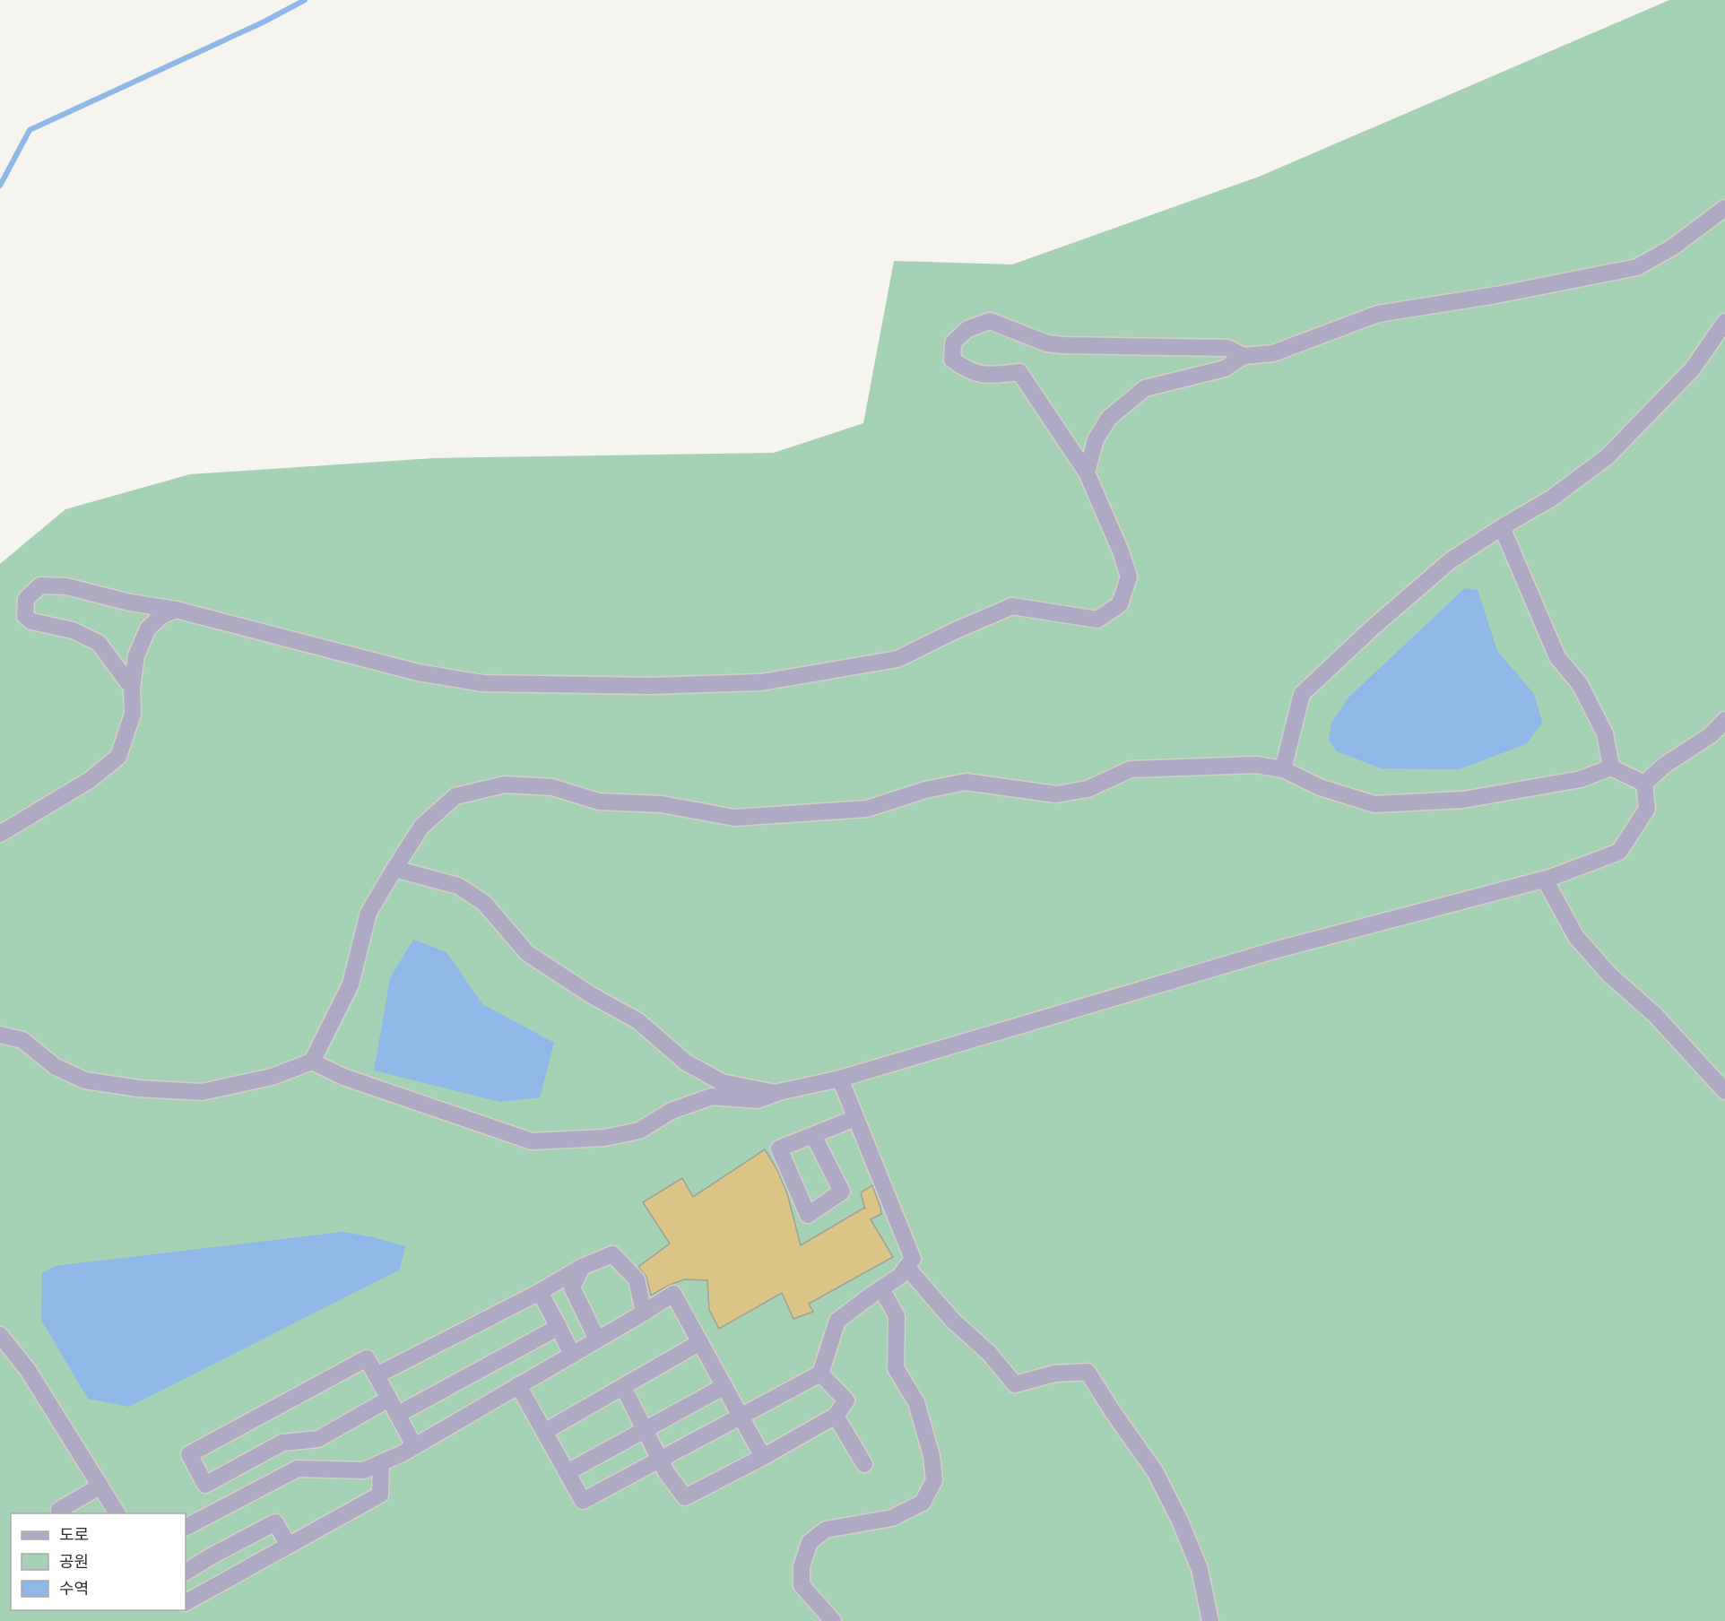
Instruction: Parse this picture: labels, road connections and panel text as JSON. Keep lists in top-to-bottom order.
{
  "legend": ["도로", "공원", "수역"]
}
